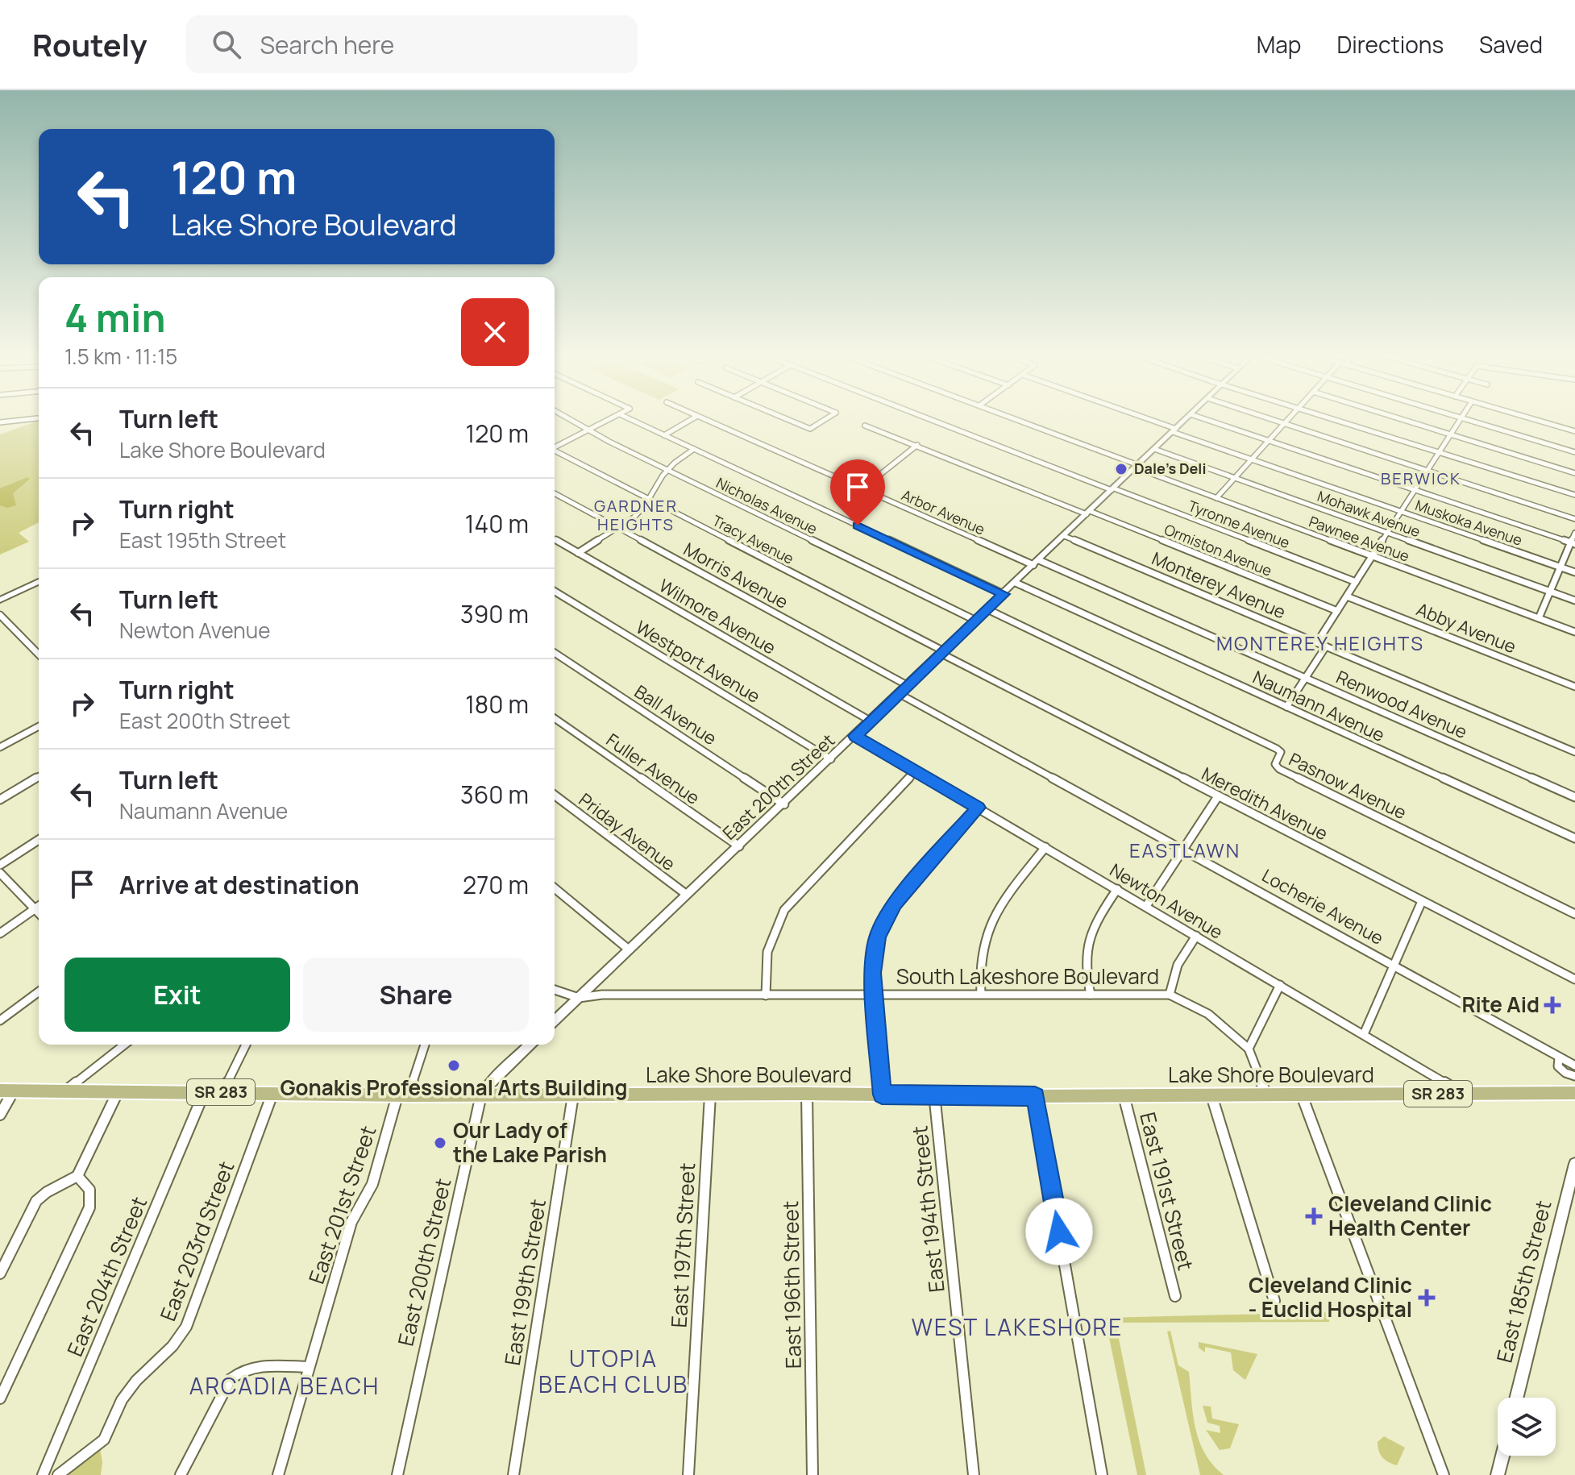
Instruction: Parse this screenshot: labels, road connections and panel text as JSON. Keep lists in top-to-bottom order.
{
  "streets": {
    "main road": ["Lake Shore Boulevard", "SR 283"],
    "street": [
      "Nicholas Avenue",
      "Arbor Avenue",
      "Mohawk Avenue",
      "Muskoka Avenue",
      "Tyronne Avenue",
      "Pawnee Avenue",
      "Tracy Avenue",
      "Ormiston Avenue",
      "Morris Avenue",
      "Monterey Avenue",
      "Wilmore Avenue",
      "Abby Avenue",
      "Westport Avenue",
      "Renwood Avenue",
      "Naumann Avenue",
      "Ball Avenue",
      "Fuller Avenue",
      "Pasnow Avenue",
      "East 200th Street",
      "Meredith Avenue",
      "Priday Avenue",
      "Newton Avenue",
      "Locherie Avenue",
      "South Lakeshore Boulevard",
      "East 191st Street",
      "East 201st Street",
      "East 194th Street",
      "East 203rd Street",
      "East 197th Street",
      "East 204th Street",
      "East 185th Street",
      "East 199th Street",
      "East 196th Street"
    ]
  },
  "crossings": [
    ["Nicholas Avenue", "East 200th Street"],
    ["Arbor Avenue", "Renwood Avenue"],
    ["Arbor Avenue", "East 200th Street"],
    ["Mohawk Avenue", "East 200th Street"],
    ["Muskoka Avenue", "East 200th Street"],
    ["Tyronne Avenue", "East 200th Street"],
    ["Pawnee Avenue", "East 200th Street"],
    ["Tracy Avenue", "East 200th Street"],
    ["Tracy Avenue", "Meredith Avenue"],
    ["Ormiston Avenue", "East 200th Street"],
    ["Morris Avenue", "East 200th Street"],
    ["Monterey Avenue", "East 200th Street"],
    ["Wilmore Avenue", "East 200th Street"],
    ["Westport Avenue", "East 200th Street"],
    ["Renwood Avenue", "East 200th Street"],
    ["Naumann Avenue", "East 200th Street"],
    ["Ball Avenue", "East 200th Street"],
    ["Fuller Avenue", "East 200th Street"],
    ["Pasnow Avenue", "East 200th Street"],
    ["East 200th Street", "Meredith Avenue"],
    ["East 200th Street", "Priday Avenue"],
    ["East 200th Street", "Newton Avenue"],
    ["East 200th Street", "Locherie Avenue"],
    ["East 200th Street", "South Lakeshore Boulevard"],
    ["East 200th Street", "Lake Shore Boulevard"],
    ["Newton Avenue", "Lake Shore Boulevard"],
    ["South Lakeshore Boulevard", "Lake Shore Boulevard"],
    ["Lake Shore Boulevard", "East 191st Street"],
    ["Lake Shore Boulevard", "East 201st Street"],
    ["Lake Shore Boulevard", "East 194th Street"],
    ["Lake Shore Boulevard", "East 203rd Street"],
    ["Lake Shore Boulevard", "East 197th Street"],
    ["Lake Shore Boulevard", "East 204th Street"],
    ["Lake Shore Boulevard", "East 199th Street"],
    ["Lake Shore Boulevard", "East 196th Street"]
  ],
  "districts": [
    "BERWICK",
    "GARDNER HEIGHTS",
    "MONTEREY HEIGHTS",
    "EASTLAWN",
    "WEST LAKESHORE",
    "UTOPIA BEACH CLUB",
    "ARCADIA BEACH"
  ],
  "places": {
    "other": ["Dale's Deli", "Gonakis Professional Arts Building", "Our Lady of the Lake Parish"],
    "health": ["Rite Aid", "Cleveland Clinic Health Center", "Cleveland Clinic - Euclid Hospital"]
  },
  "page": {
    "header": "Routely",
    "search": "Search here",
    "nav": ["Map", "Directions", "Saved"],
    "turn": ["120 m", "Lake Shore Boulevard"],
    "heading": ["4 min", "1.5 km · 11:15"],
    "list": [
      {
        "name": "Turn left",
        "note": "Lake Shore Boulevard",
        "value": "120 m"
      },
      {
        "name": "Turn right",
        "note": "East 195th Street",
        "value": "140 m"
      },
      {
        "name": "Turn left",
        "note": "Newton Avenue",
        "value": "390 m"
      },
      {
        "name": "Turn right",
        "note": "East 200th Street",
        "value": "180 m"
      },
      {
        "name": "Turn left",
        "note": "Naumann Avenue",
        "value": "360 m"
      },
      {
        "name": "Arrive at destination",
        "value": "270 m"
      }
    ],
    "buttons": ["Exit", "Share"]
  }
}
